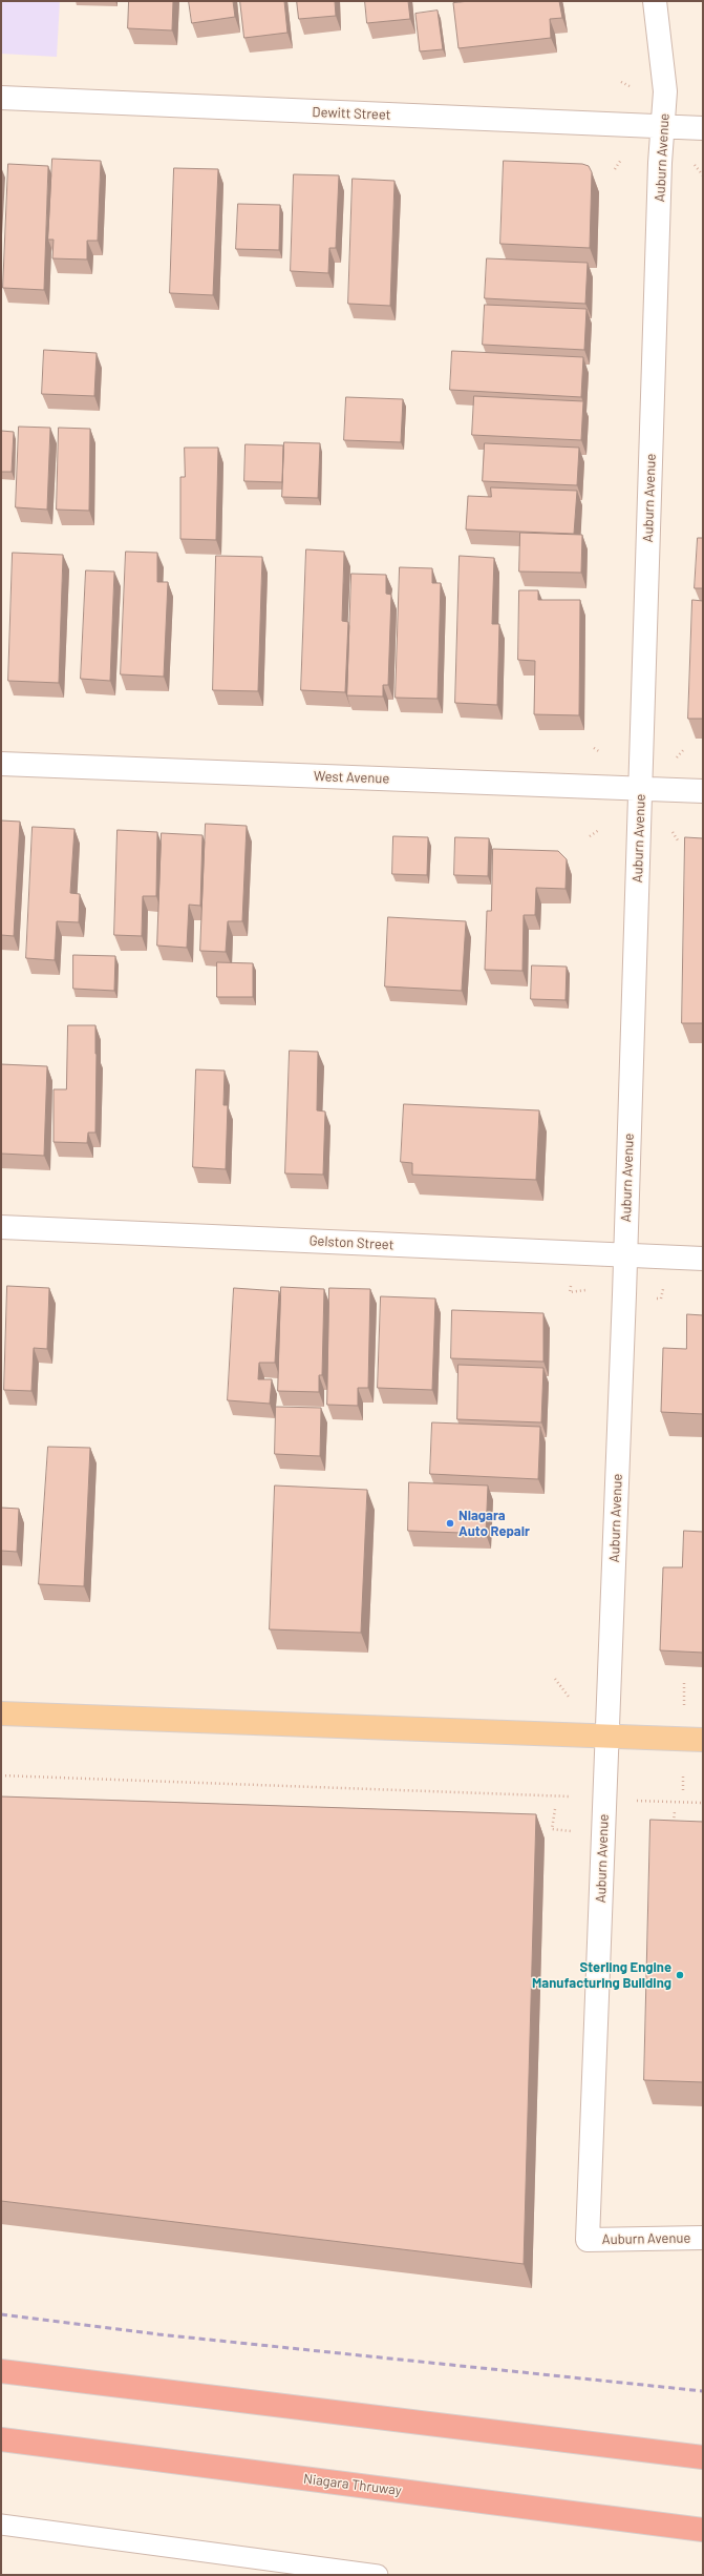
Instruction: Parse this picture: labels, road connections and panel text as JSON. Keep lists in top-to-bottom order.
{
  "streets": {
    "highway": ["Niagara Thruway"],
    "street": [
      "Dewitt Street",
      "Auburn Avenue",
      "West Avenue",
      "Gelston Street"
    ]
  },
  "crossings": [
    ["Dewitt Street", "Auburn Avenue"],
    ["Auburn Avenue", "West Avenue"],
    ["Auburn Avenue", "Gelston Street"]
  ],
  "places": ["Niagara Auto Repair", "Sterling Engine Manufacturing Building"]
}
